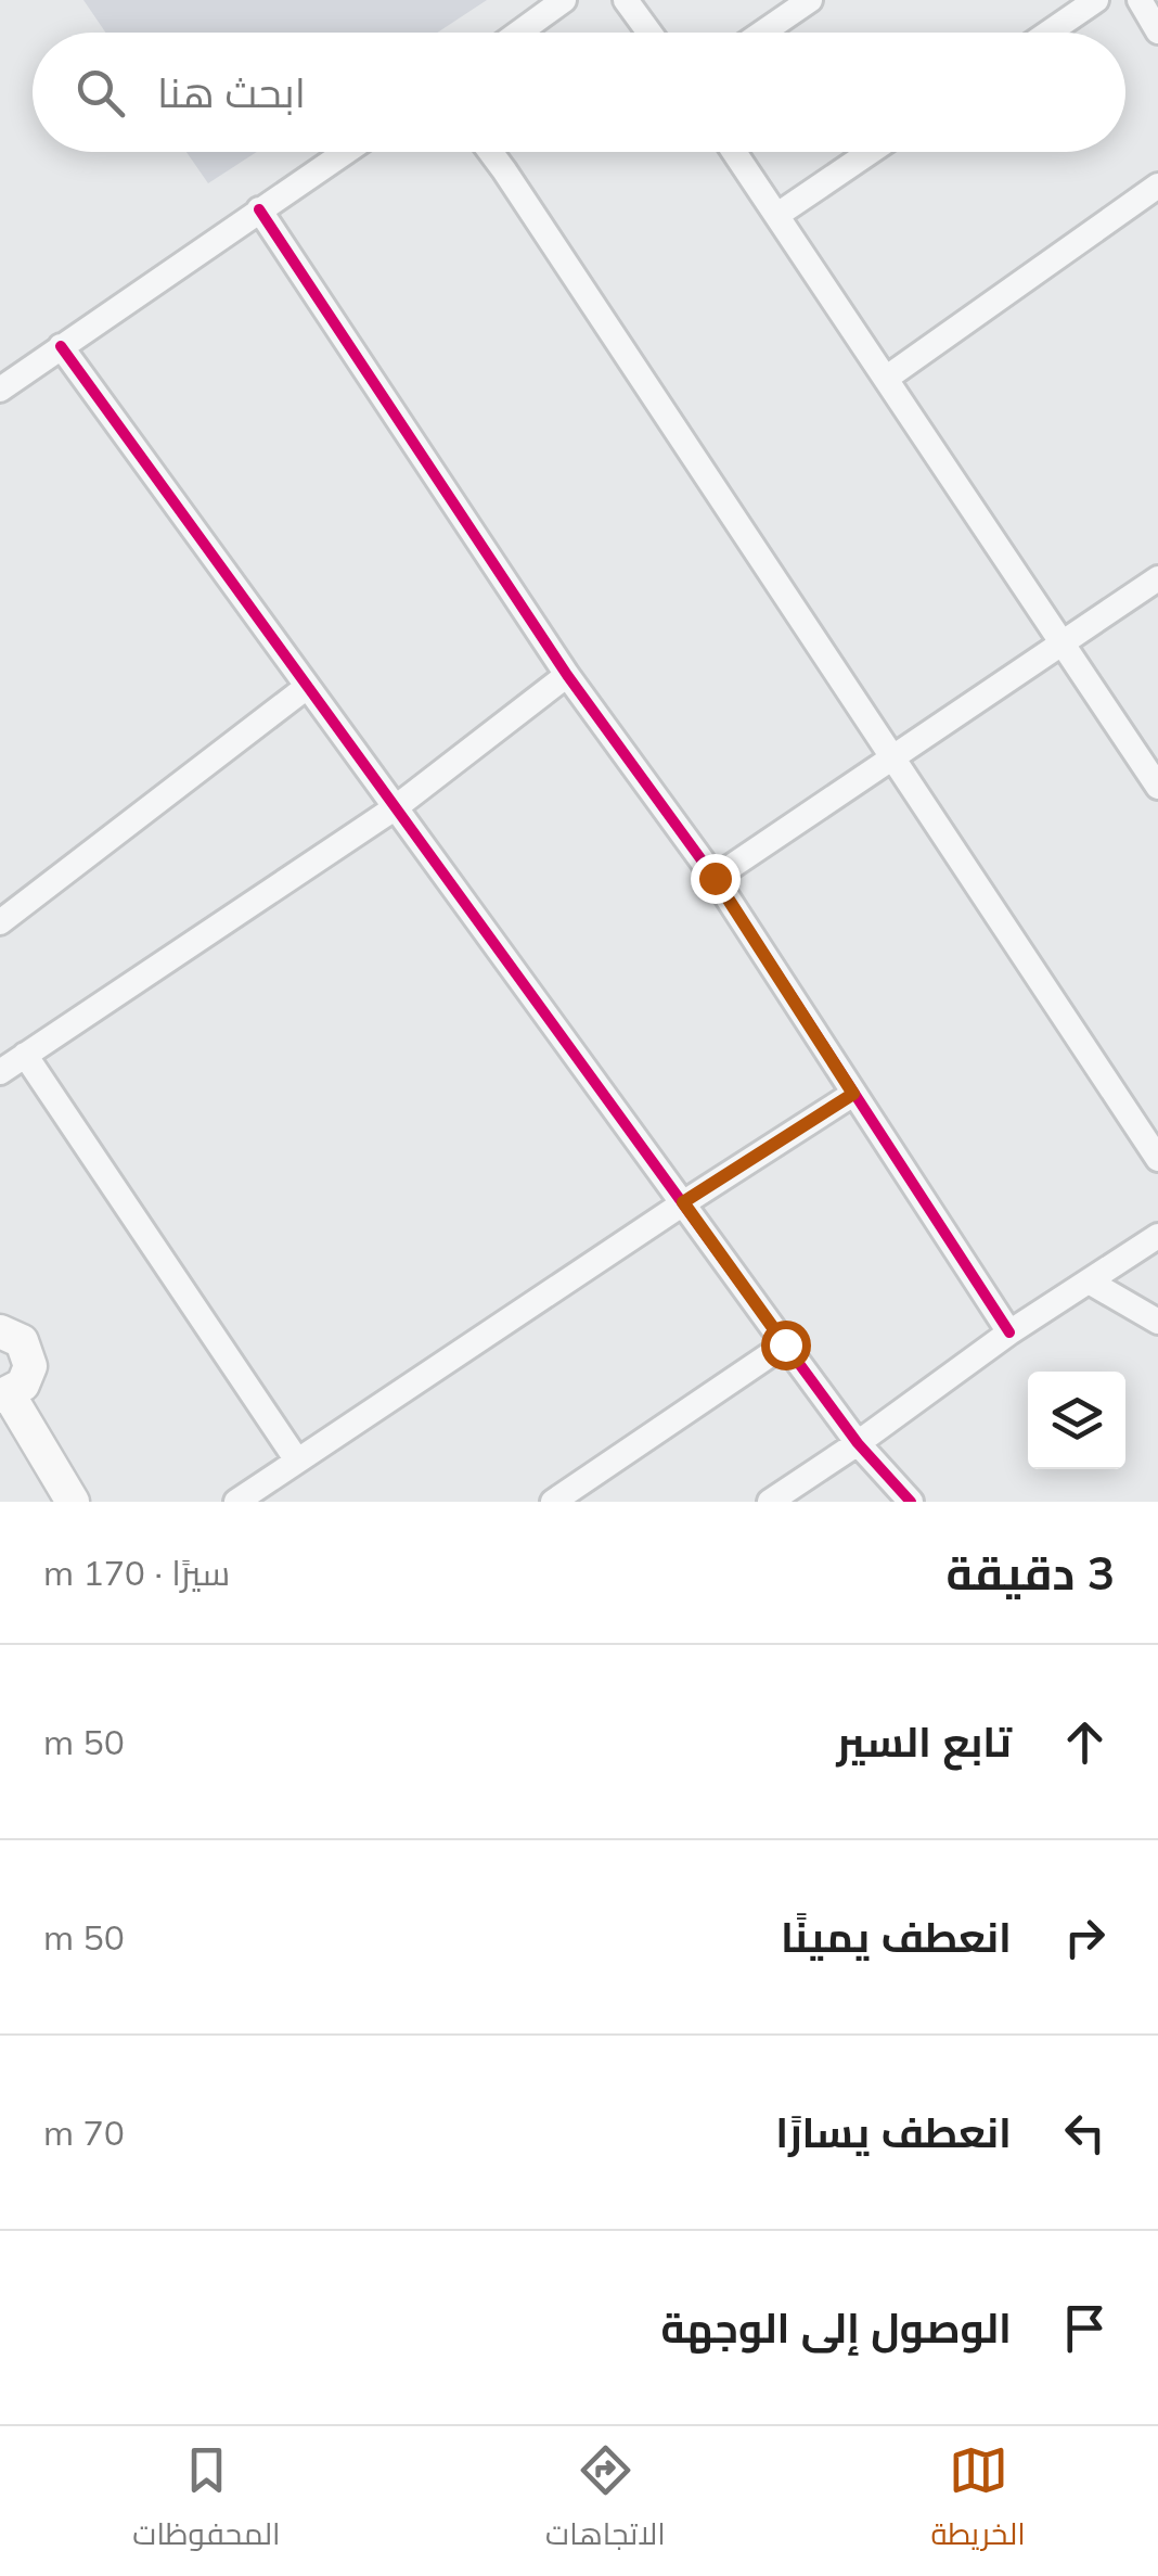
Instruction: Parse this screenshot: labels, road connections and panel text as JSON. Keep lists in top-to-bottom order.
{
  "page": {
    "search": "ابحث هنا",
    "heading": ["3 دقيقة", "سيرًا · 170 m"],
    "list": [
      ["تابع السير", "50 m"],
      ["انعطف يمينًا", "50 m"],
      ["انعطف يسارًا", "70 m"],
      "الوصول إلى الوجهة"
    ],
    "nav": ["الخريطة", "الاتجاهات", "المحفوظات"]
  }
}
